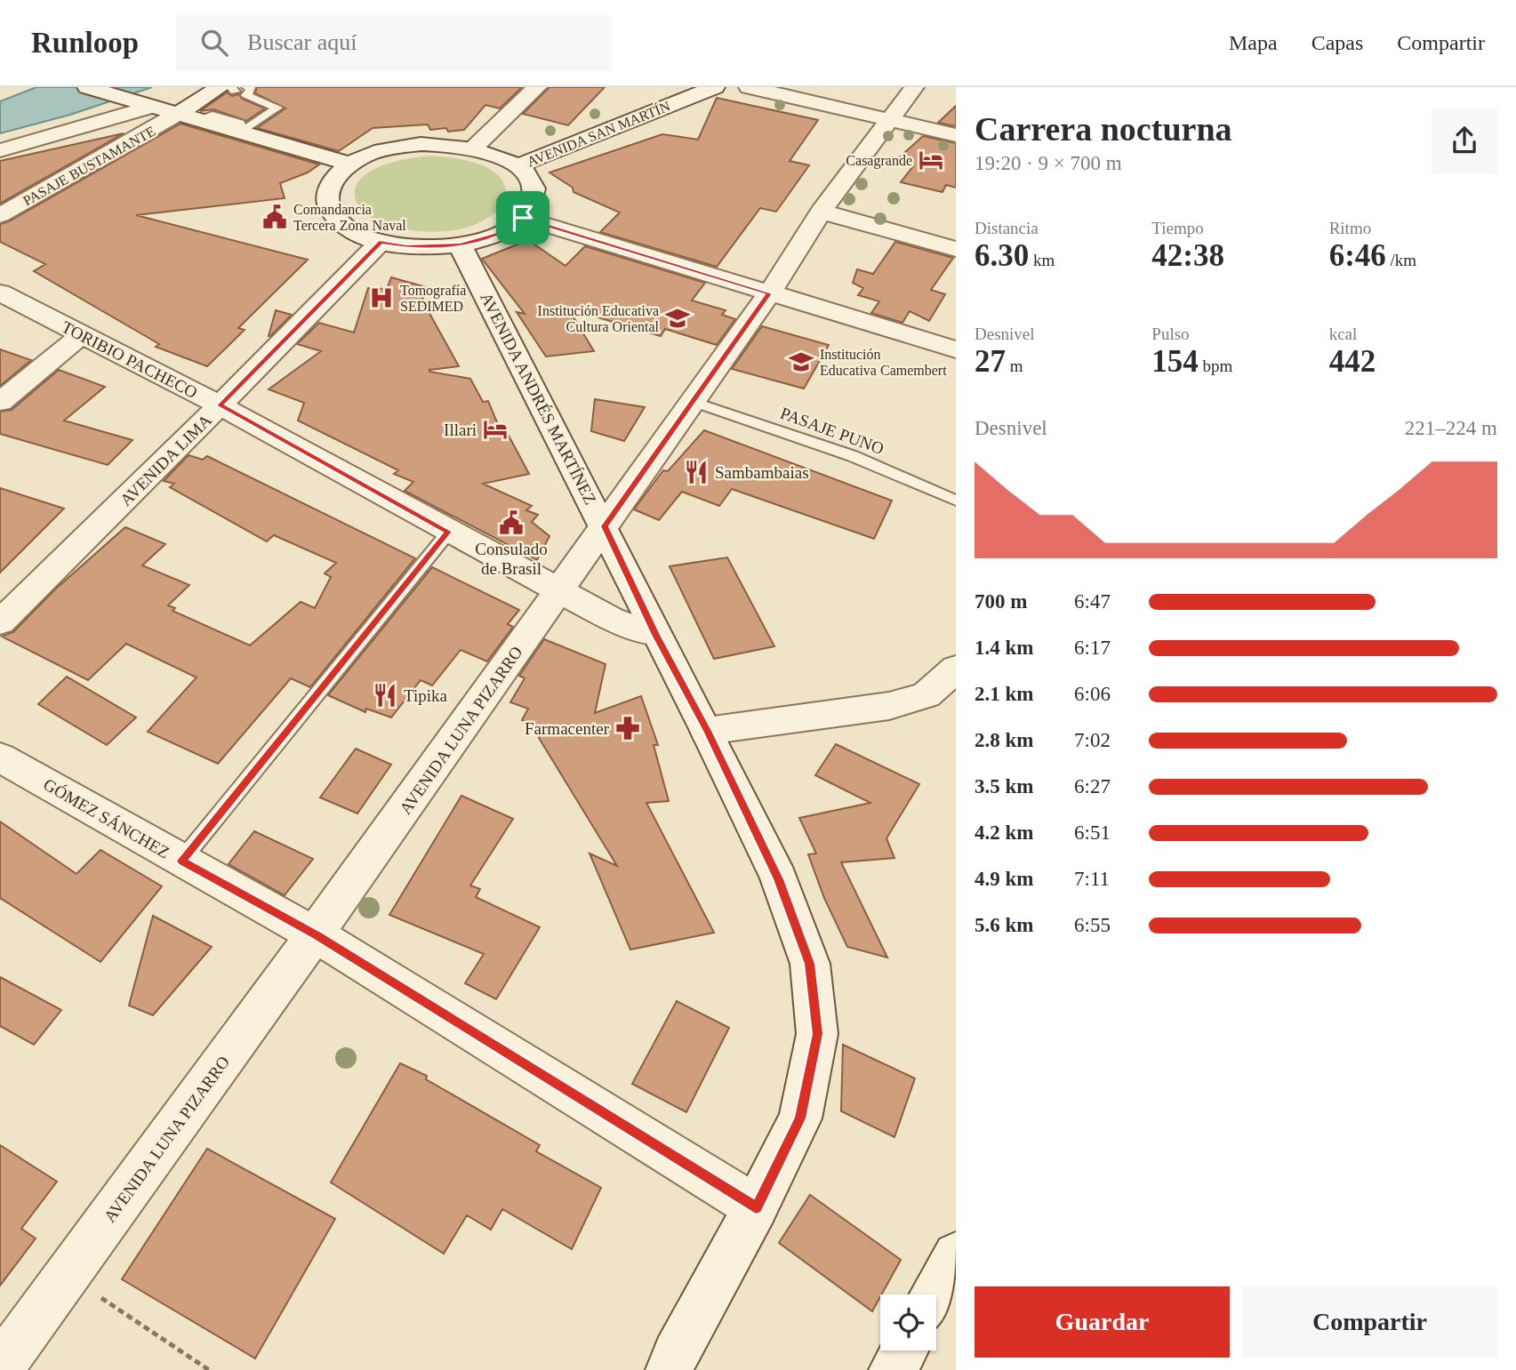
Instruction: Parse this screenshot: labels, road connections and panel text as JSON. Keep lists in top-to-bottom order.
{
  "streets": {
    "street": [
      "AVENIDA SAN MARTÍN",
      "PASAJE BUSTAMANTE",
      "TORIBIO PACHECO",
      "AVENIDA ANDRÉS MARTÍNEZ",
      "AVENIDA LIMA",
      "AVENIDA LUNA PIZARRO",
      "GÓMEZ SÁNCHEZ"
    ],
    "lane": ["PASAJE PUNO"]
  },
  "crossings": [
    ["TORIBIO PACHECO", "AVENIDA ANDRÉS MARTÍNEZ"],
    ["TORIBIO PACHECO", "AVENIDA LIMA"],
    ["TORIBIO PACHECO", "AVENIDA LUNA PIZARRO"],
    ["AVENIDA ANDRÉS MARTÍNEZ", "AVENIDA LUNA PIZARRO"],
    ["AVENIDA ANDRÉS MARTÍNEZ", "GÓMEZ SÁNCHEZ"],
    ["PASAJE PUNO", "AVENIDA LUNA PIZARRO"],
    ["AVENIDA LUNA PIZARRO", "GÓMEZ SÁNCHEZ"]
  ],
  "places": {
    "hotel": ["Casagrande", "Illari"],
    "public building": ["Comandancia Tercera Zona Naval", "Consulado de Brasil"],
    "hospital": ["Tomografía SEDIMED"],
    "school or university": ["Institución Educativa Cultura Oriental", "Institución Educativa Camembert"],
    "restaurant": ["Sambambaias", "Tipika"],
    "pharmacy": ["Farmacenter"]
  },
  "page": {
    "header": "Runloop",
    "search": "Buscar aquí",
    "nav": ["Mapa", "Capas", "Compartir"],
    "heading": ["Carrera nocturna", "19:20 · 9 × 700 m"],
    "stats": [
      ["Distancia", "6.30 km"],
      ["Tiempo", "42:38"],
      ["Ritmo", "6:46 /km"],
      ["Desnivel", "27 m"],
      ["Pulso", "154 bpm"],
      ["kcal", "442"]
    ],
    "chart": ["Desnivel", "221–224 m"],
    "list": [
      {
        "name": "700 m",
        "note": "6:47"
      },
      {
        "name": "1.4 km",
        "note": "6:17"
      },
      {
        "name": "2.1 km",
        "note": "6:06"
      },
      {
        "name": "2.8 km",
        "note": "7:02"
      },
      {
        "name": "3.5 km",
        "note": "6:27"
      },
      {
        "name": "4.2 km",
        "note": "6:51"
      },
      {
        "name": "4.9 km",
        "note": "7:11"
      },
      {
        "name": "5.6 km",
        "note": "6:55"
      }
    ],
    "buttons": ["Guardar", "Compartir"]
  }
}
